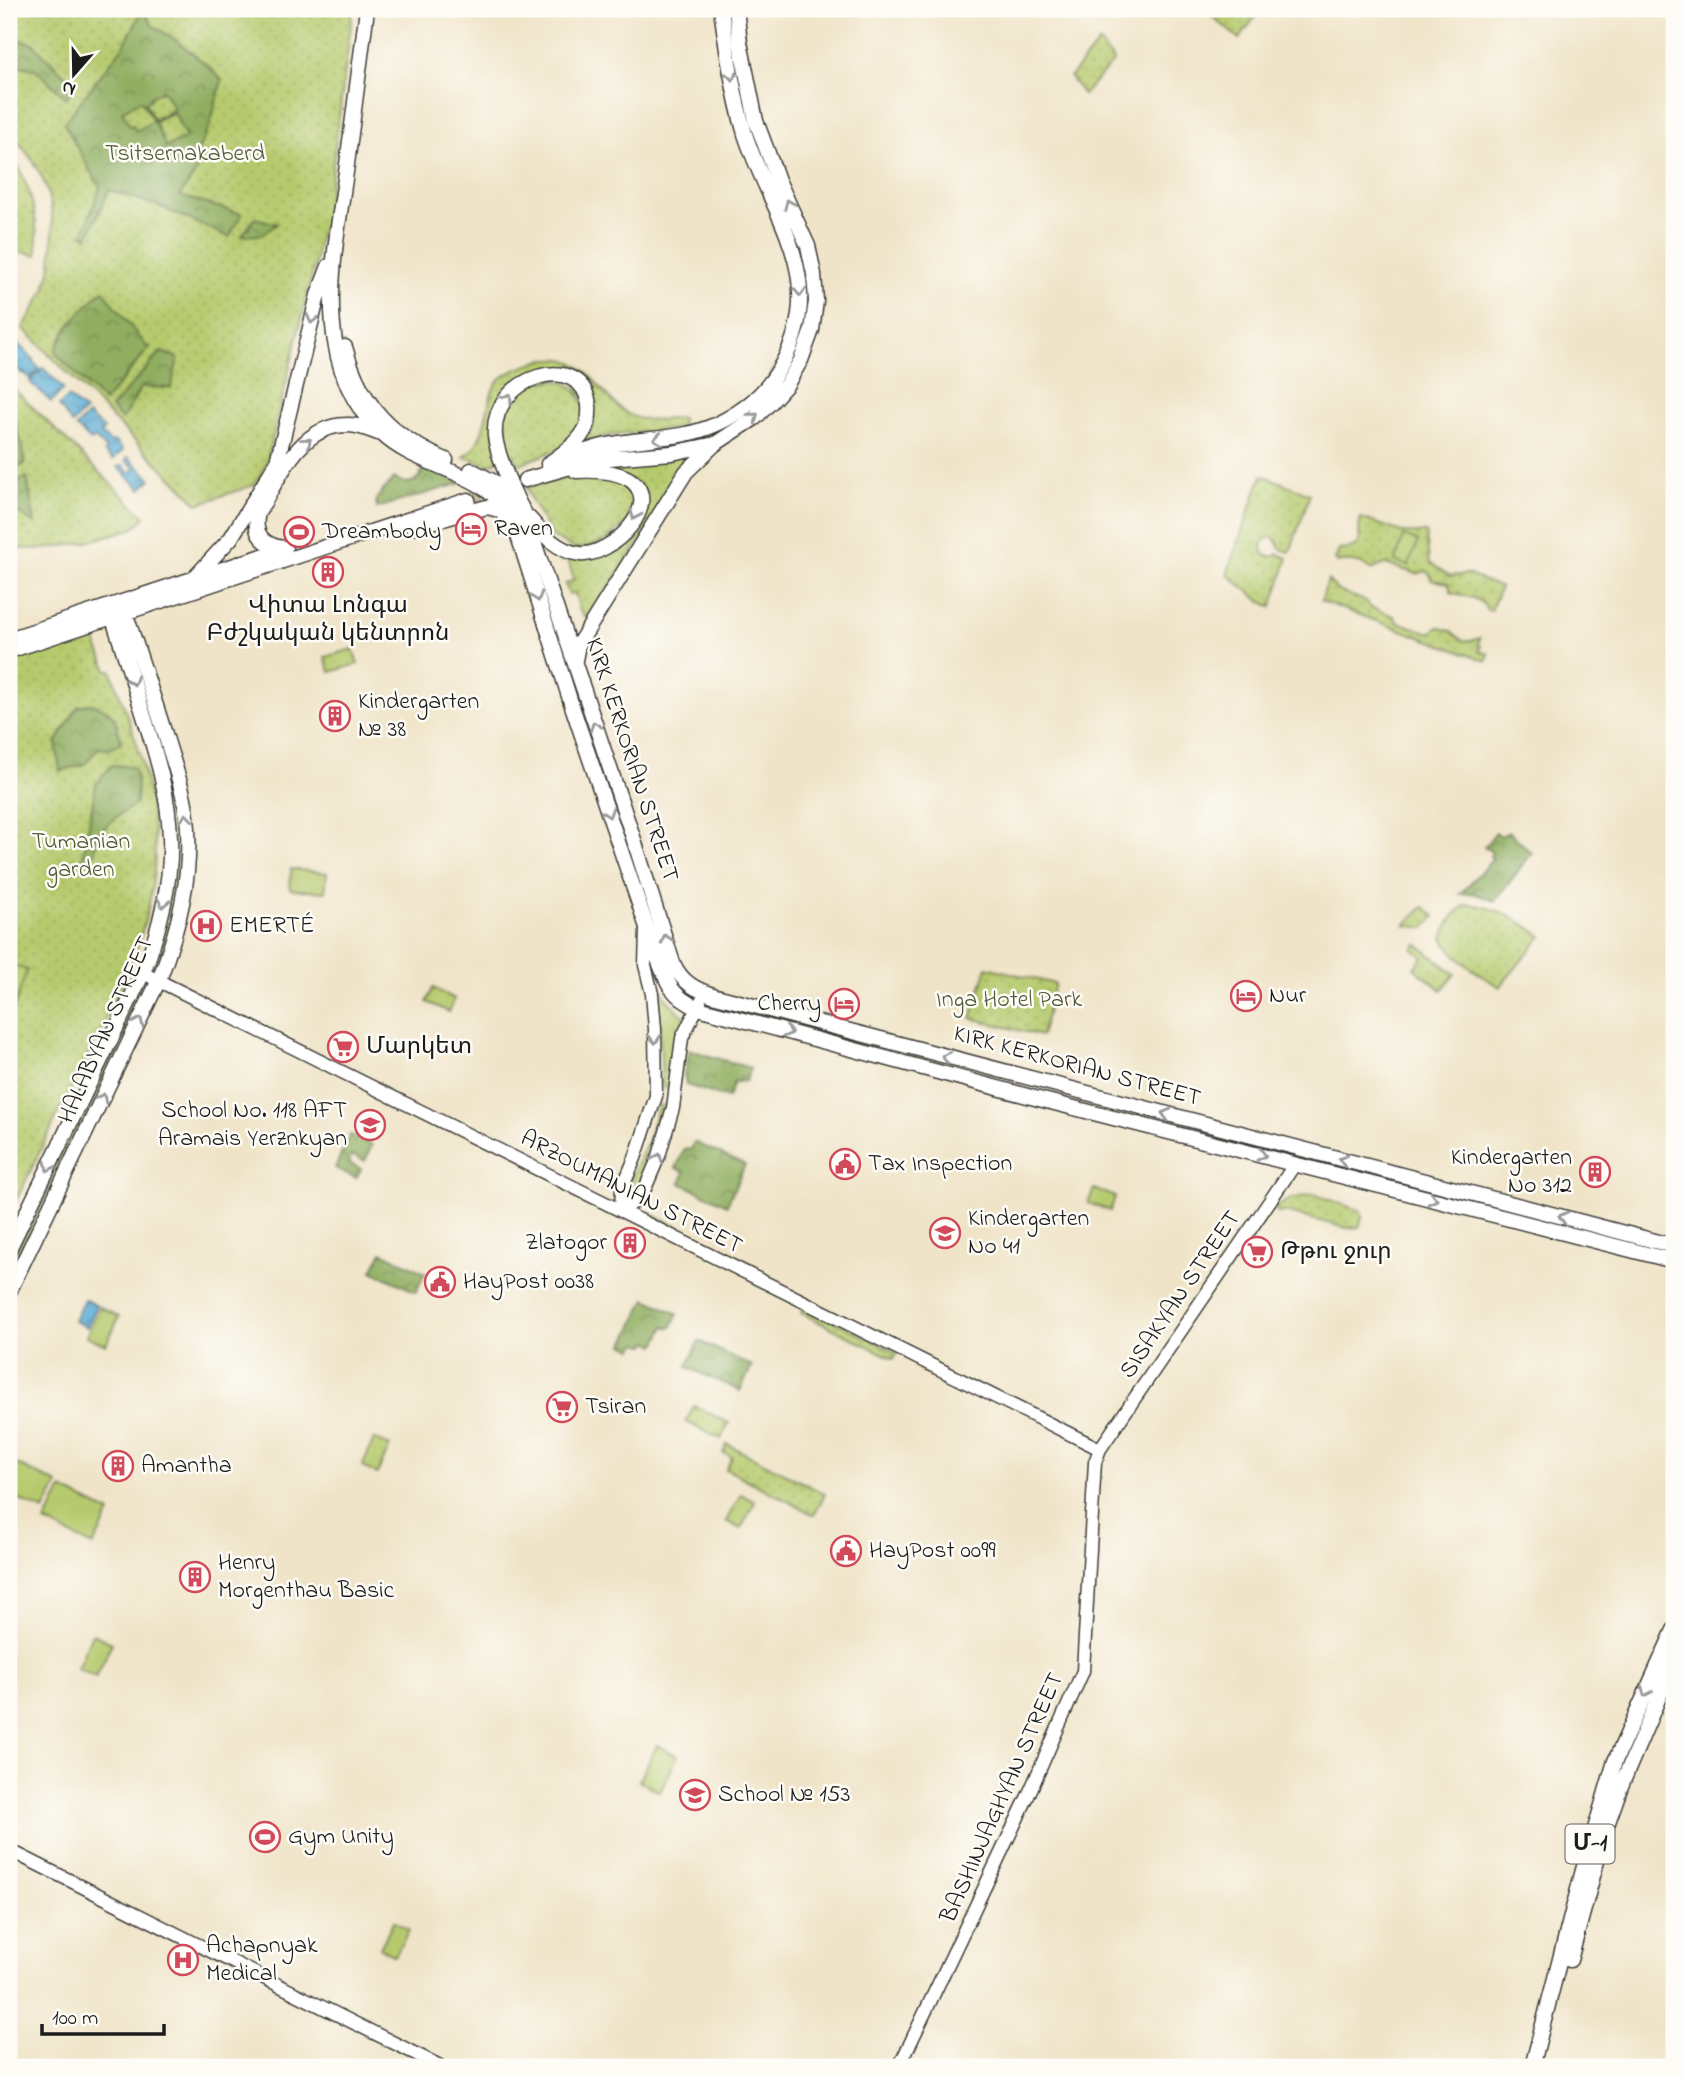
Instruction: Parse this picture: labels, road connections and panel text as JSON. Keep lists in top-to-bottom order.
{
  "streets": {
    "main road": [
      "KIRK KERKORIAN STREET",
      "HALABYAN STREET",
      "ARZOUMANIAN STREET",
      "SISAKYAN STREET",
      "BASHINJAGHYAN STREET",
      "Մ-1"
    ]
  },
  "crossings": [
    ["KIRK KERKORIAN STREET", "SISAKYAN STREET"],
    ["HALABYAN STREET", "ARZOUMANIAN STREET"],
    ["ARZOUMANIAN STREET", "SISAKYAN STREET"],
    ["ARZOUMANIAN STREET", "BASHINJAGHYAN STREET"],
    ["SISAKYAN STREET", "BASHINJAGHYAN STREET"]
  ],
  "parks": ["Tsitsernakaberd", "Tumanian garden", "Inga Hotel Park"],
  "places": {
    "hotel": ["Raven", "Nur", "Cherry"],
    "sports": ["Dreambody", "Gym Unity"],
    "building": [
      "Վիտա Լոնգա Բժշկական կենտրոն",
      "Kindergarten № 38",
      "Kindergarten No 312",
      "Zlatogor",
      "Amantha",
      "Henry Morgenthau Basic"
    ],
    "hospital": ["EMERTÉ", "Achapnyak Medical"],
    "supermarket": ["Մարկետ", "Թթու ջուր", "Tsiran"],
    "school or university": ["School No. 118 AFT Aramais Yerznkyan", "Kindergarten No 41", "School № 153"],
    "public building": ["Tax Inspection", "HayPost 0038", "HayPost 0099"]
  },
  "scale_bar": "100 m",
  "north": "bottom"
}
